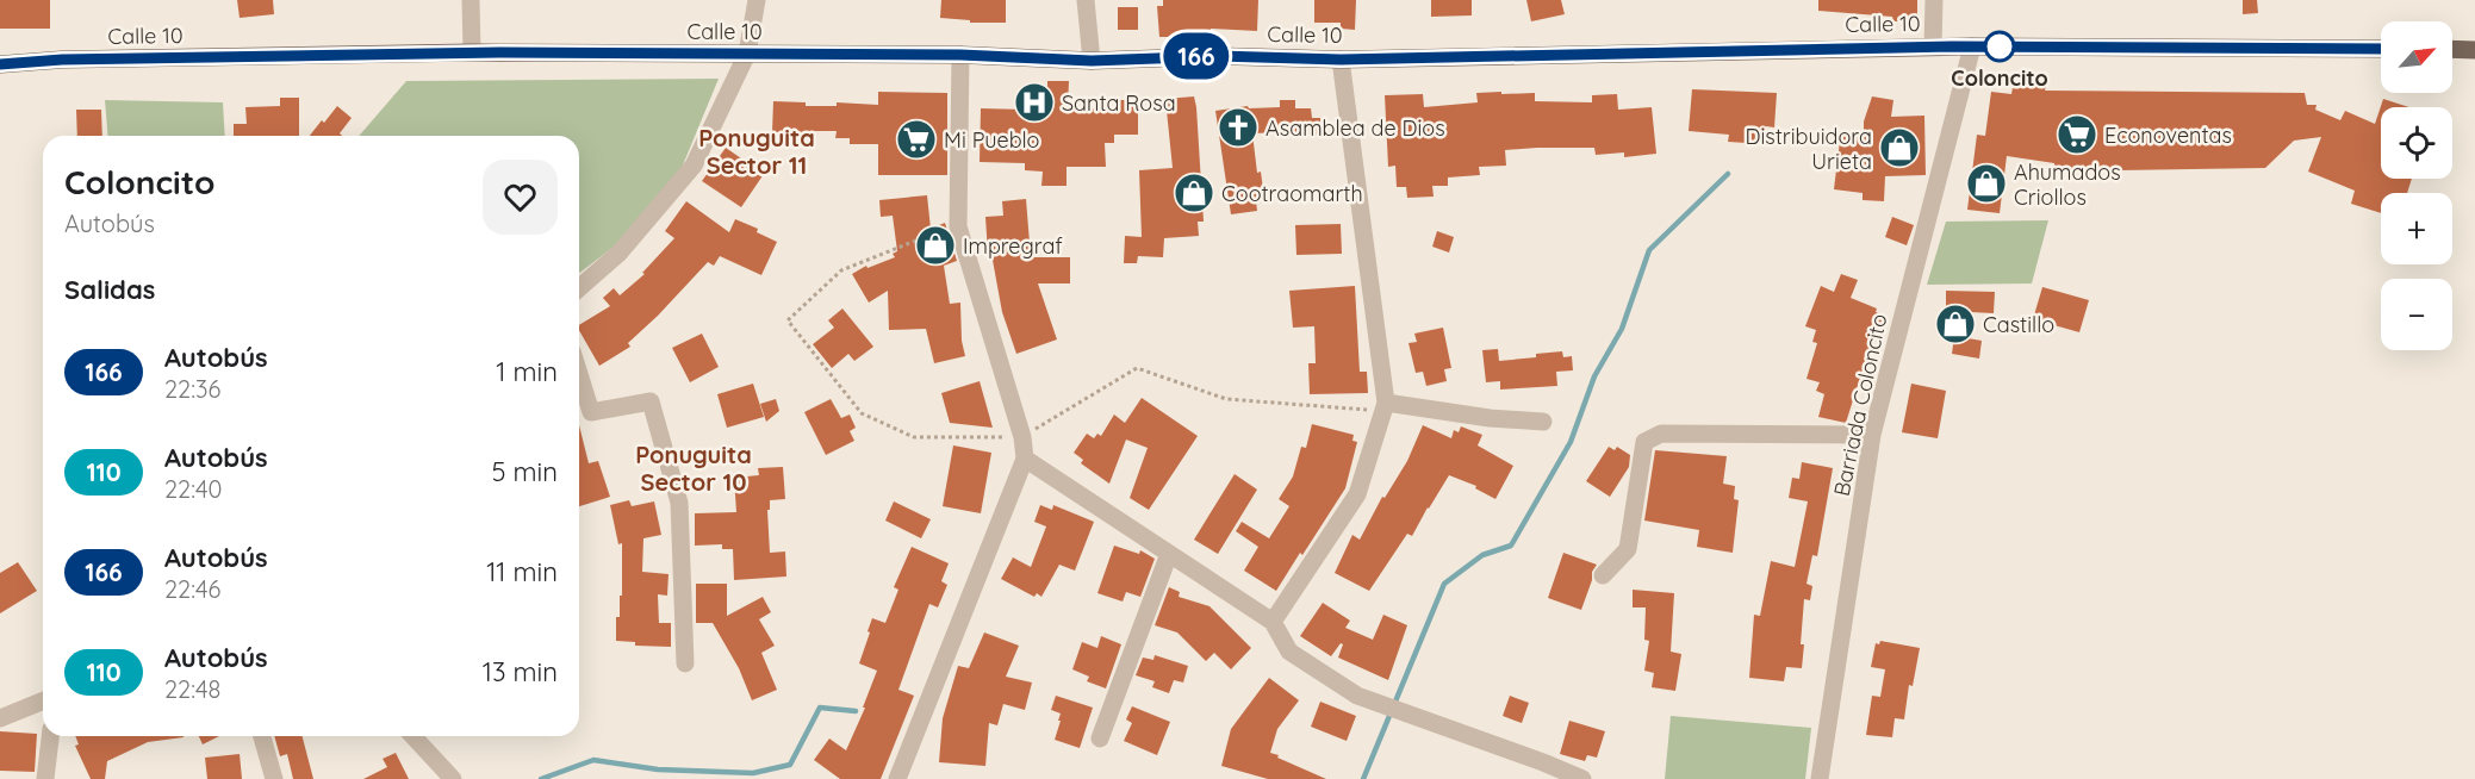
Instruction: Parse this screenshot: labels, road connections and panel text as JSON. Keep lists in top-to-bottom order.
{
  "streets": {
    "main road": ["Calle 10"],
    "street": ["Barriada Coloncito"]
  },
  "crossings": [
    ["Calle 10", "Barriada Coloncito"]
  ],
  "districts": ["Ponuguita Sector 11", "Ponuguita Sector 10"],
  "places": {
    "other": ["Coloncito"],
    "hospital": ["Santa Rosa"],
    "church": ["Asamblea de Dios"],
    "supermarket": ["Econoventas", "Mi Pueblo"],
    "shop": [
      "Distribuidora Urieta",
      "Ahumados Criollos",
      "Cootraomarth",
      "Impregraf",
      "Castillo"
    ]
  },
  "lines": ["bus line 166"],
  "north": "top right",
  "page": {
    "on_map": "166",
    "map_buttons": ["+", "−"],
    "heading": [
      ["Coloncito", "Autobús"],
      "Salidas"
    ],
    "list": [
      {
        "mark": "166",
        "name": "Autobús",
        "note": "22:36",
        "value": "1 min"
      },
      {
        "mark": "110",
        "name": "Autobús",
        "note": "22:40",
        "value": "5 min"
      },
      {
        "mark": "166",
        "name": "Autobús",
        "note": "22:46",
        "value": "11 min"
      },
      {
        "mark": "110",
        "name": "Autobús",
        "note": "22:48",
        "value": "13 min"
      }
    ]
  }
}
